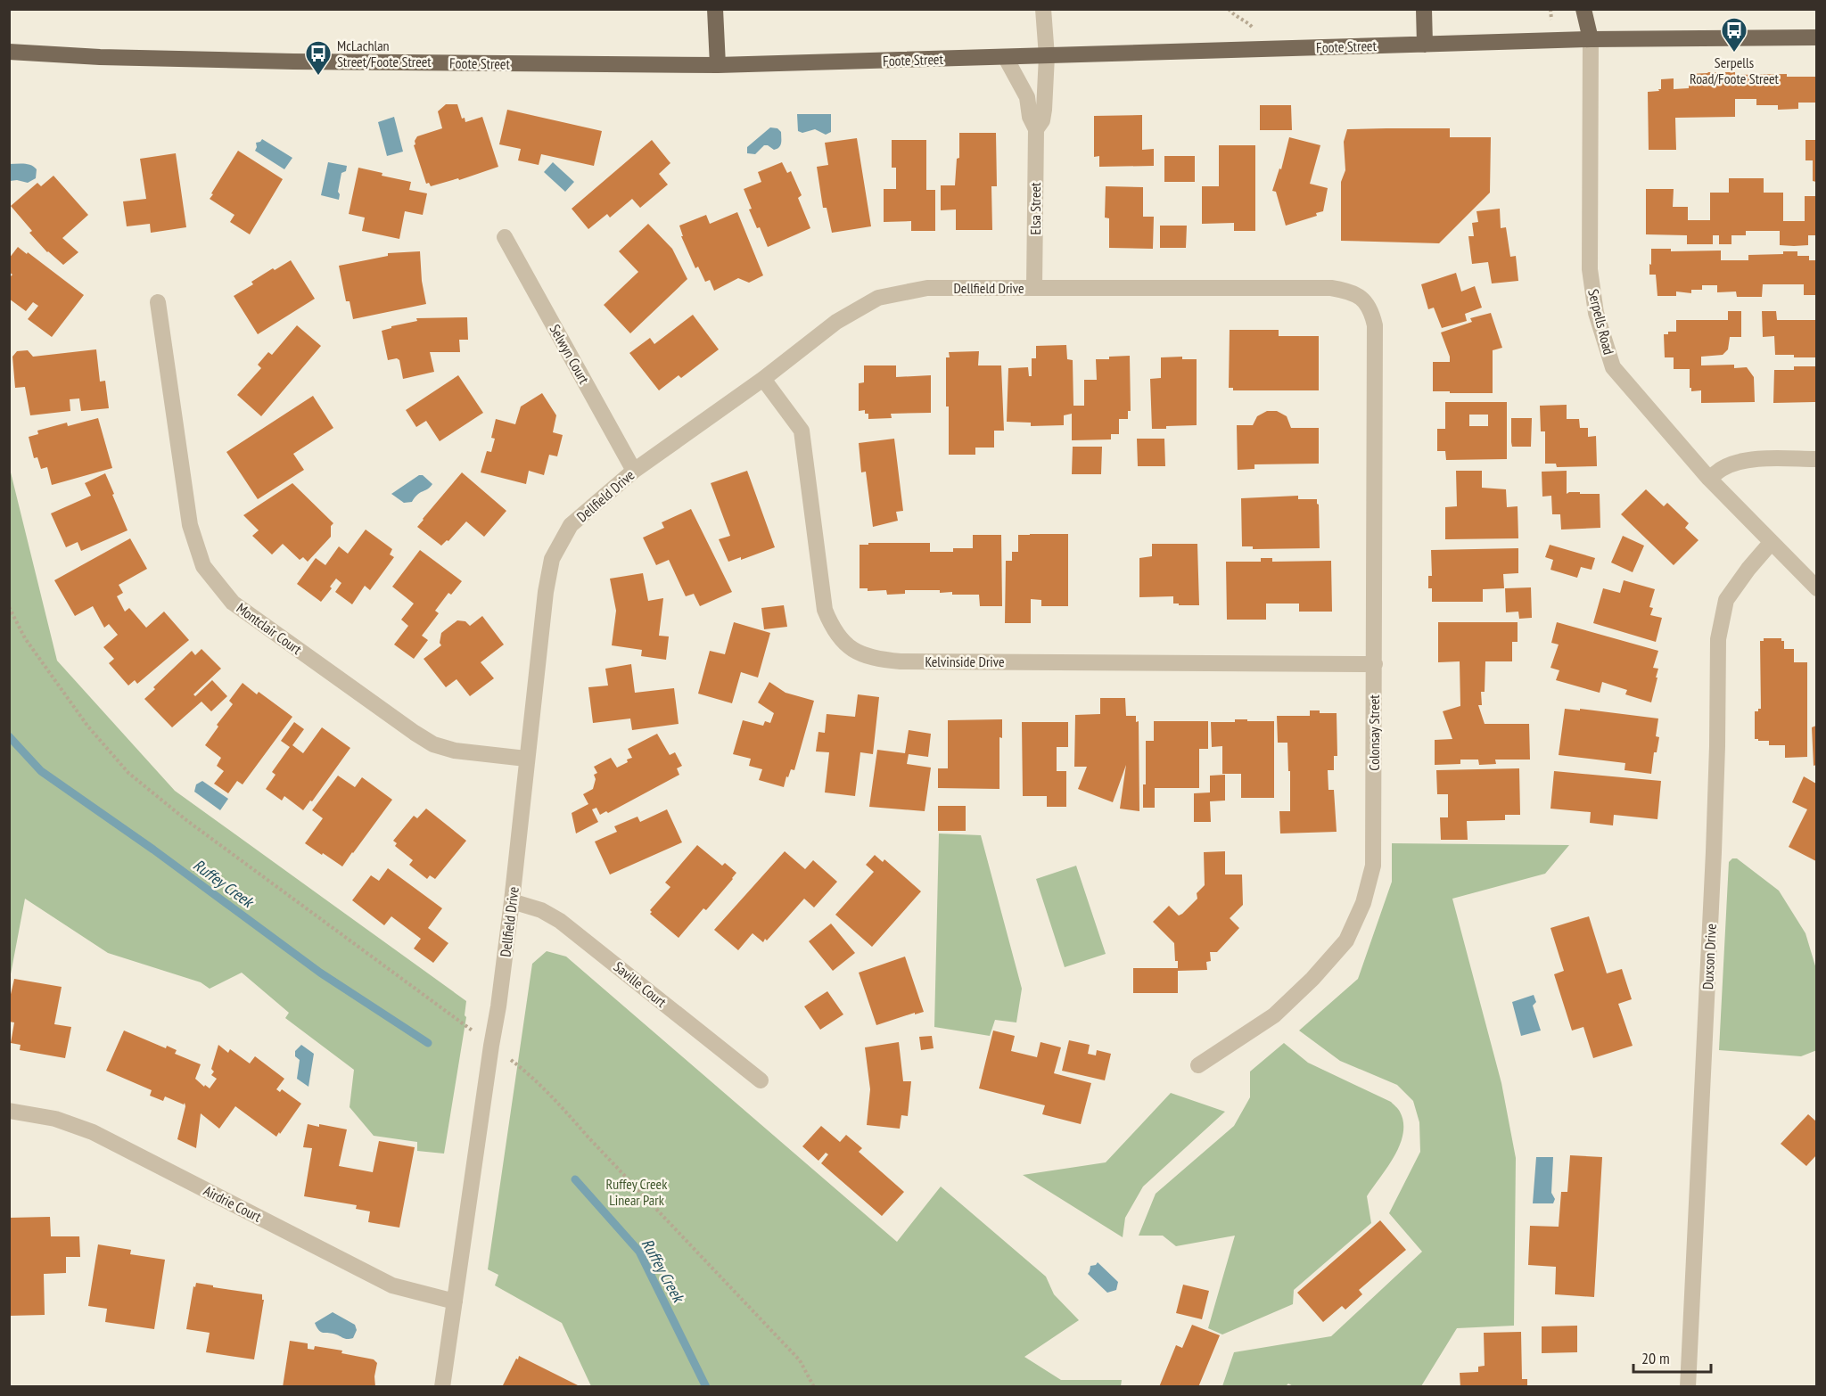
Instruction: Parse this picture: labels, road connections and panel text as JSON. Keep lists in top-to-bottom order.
{
  "streets": {
    "main road": ["Foote Street"],
    "street": [
      "Elsa Street",
      "Dellfield Drive",
      "Serpells Road",
      "Selwyn Court",
      "Montclair Court",
      "Kelvinside Drive",
      "Colonsay Street",
      "Duxson Drive",
      "Saville Court",
      "Airdrie Court"
    ]
  },
  "crossings": [
    ["Foote Street", "Elsa Street"],
    ["Foote Street", "Serpells Road"],
    ["Elsa Street", "Dellfield Drive"],
    ["Dellfield Drive", "Selwyn Court"],
    ["Dellfield Drive", "Montclair Court"],
    ["Dellfield Drive", "Kelvinside Drive"],
    ["Dellfield Drive", "Colonsay Street"],
    ["Dellfield Drive", "Saville Court"],
    ["Dellfield Drive", "Airdrie Court"],
    ["Serpells Road", "Duxson Drive"],
    ["Kelvinside Drive", "Colonsay Street"]
  ],
  "water": ["Ruffey Creek"],
  "parks": ["Ruffey Creek Linear Park"],
  "places": {
    "bus stop": ["Serpells Road/Foote Street", "McLachlan Street/Foote Street"]
  },
  "scale_bar": "20 m"
}
